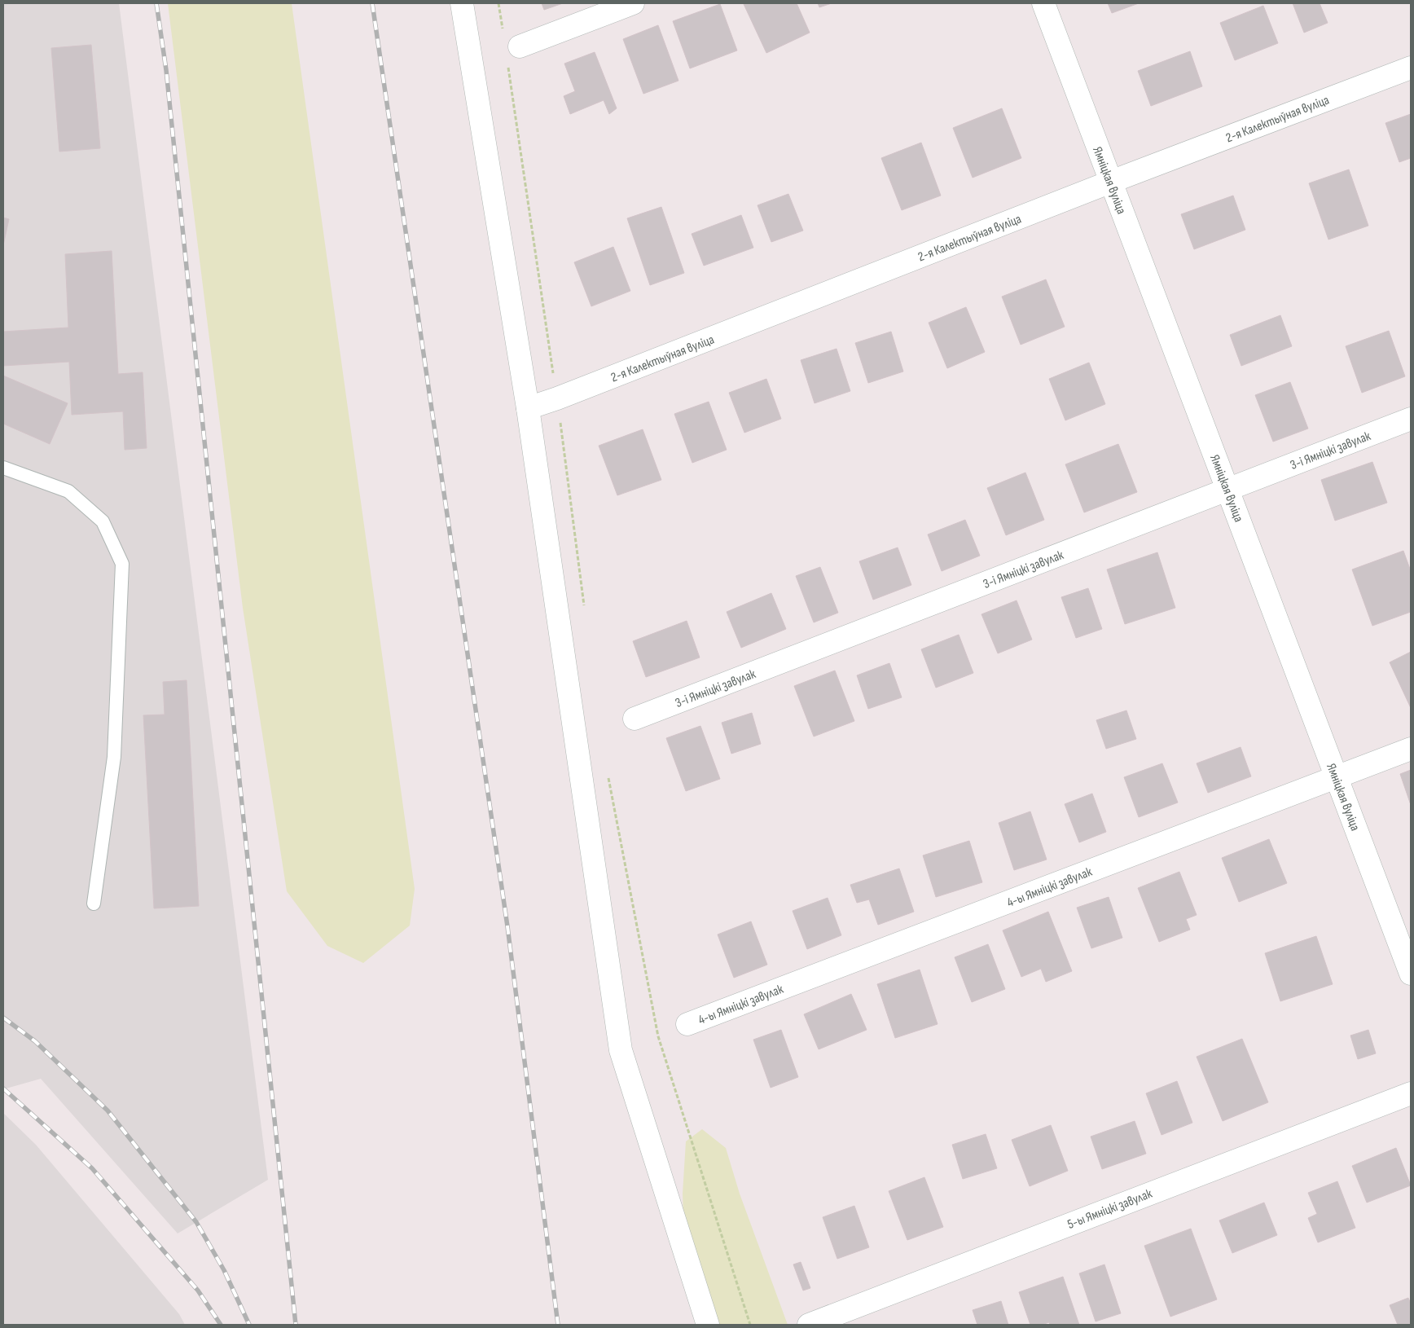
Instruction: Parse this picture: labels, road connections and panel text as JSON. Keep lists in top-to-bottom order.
{
  "streets": {
    "street": [
      "2-я Калектыўная вуліца",
      "Ямніцкая вуліца",
      "3-і Ямніцкі завулак",
      "4-ы Ямніцкі завулак",
      "5-ы Ямніцкі завулак"
    ]
  },
  "crossings": [
    ["2-я Калектыўная вуліца", "Ямніцкая вуліца"],
    ["Ямніцкая вуліца", "3-і Ямніцкі завулак"],
    ["Ямніцкая вуліца", "4-ы Ямніцкі завулак"]
  ]
}
